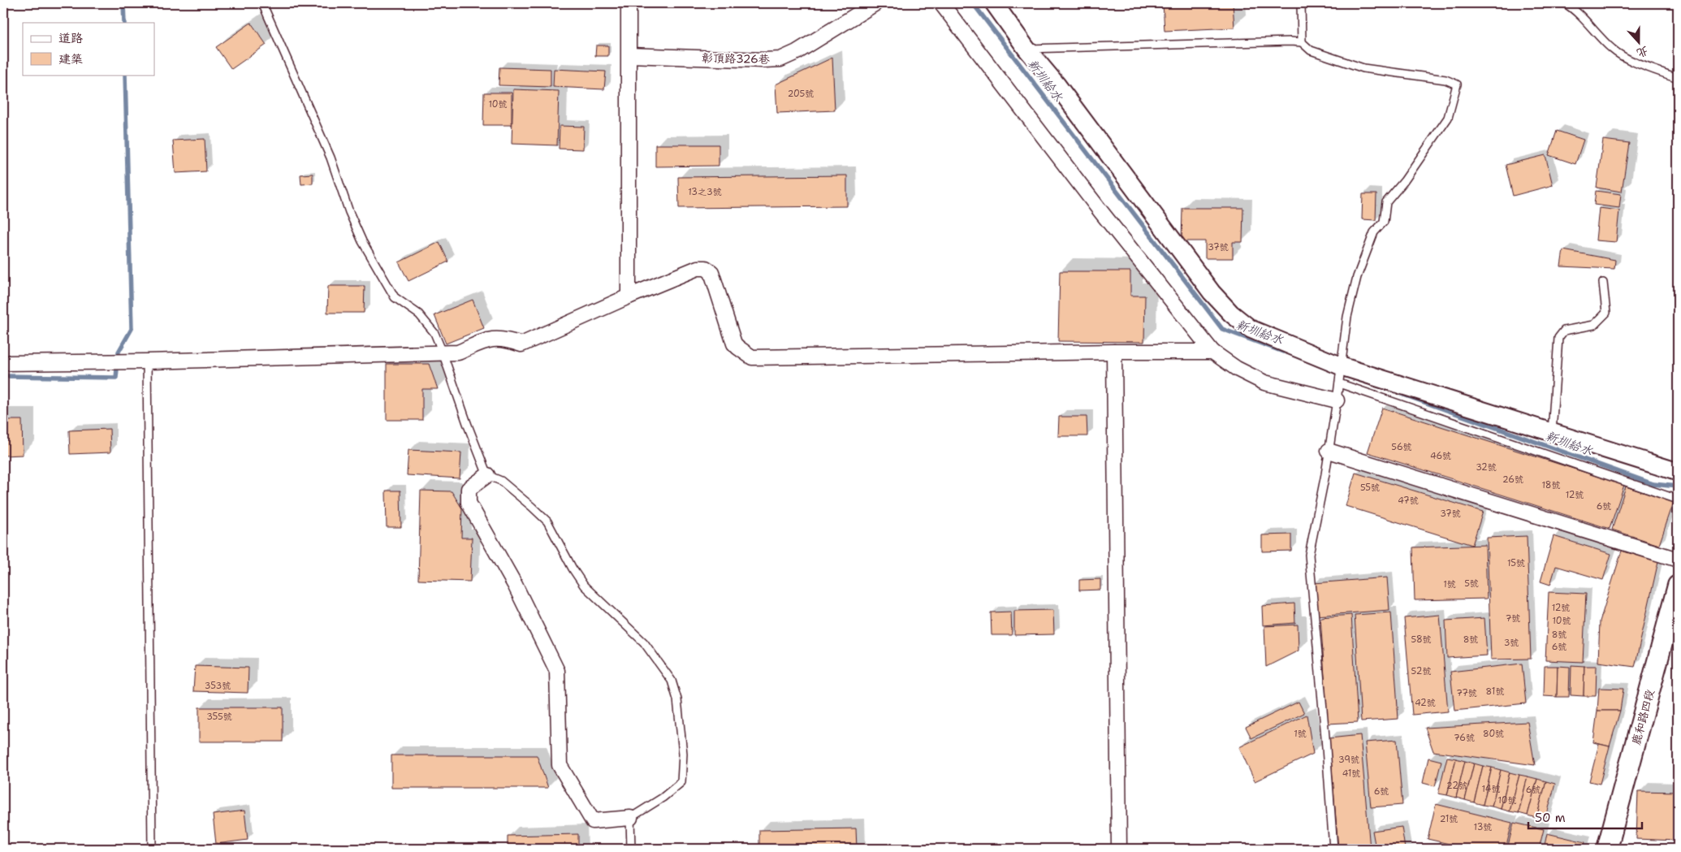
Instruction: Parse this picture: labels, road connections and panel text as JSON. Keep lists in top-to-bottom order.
{
  "streets": {
    "main road": ["鹿和路四段"],
    "street": ["彰頂路326巷"]
  },
  "water": ["新圳給水"],
  "house_numbers": [
    "205號",
    "10號",
    "13之3號",
    "37號",
    "56號",
    "46號",
    "32號",
    "26號",
    "18號",
    "55號",
    "12號",
    "47號",
    "6號",
    "37號",
    "15號",
    "5號",
    "1號",
    "12號",
    "7號",
    "10號",
    "8號",
    "58號",
    "8號",
    "3號",
    "6號",
    "52號",
    "353號",
    "81號",
    "77號",
    "42號",
    "355號",
    "1號",
    "80號",
    "76號",
    "39號",
    "41號",
    "22號",
    "14號",
    "6號",
    "6號",
    "10號",
    "21號",
    "13號"
  ],
  "legend": ["道路", "建築"],
  "scale_bar": "50 m",
  "north": "bottom"
}
